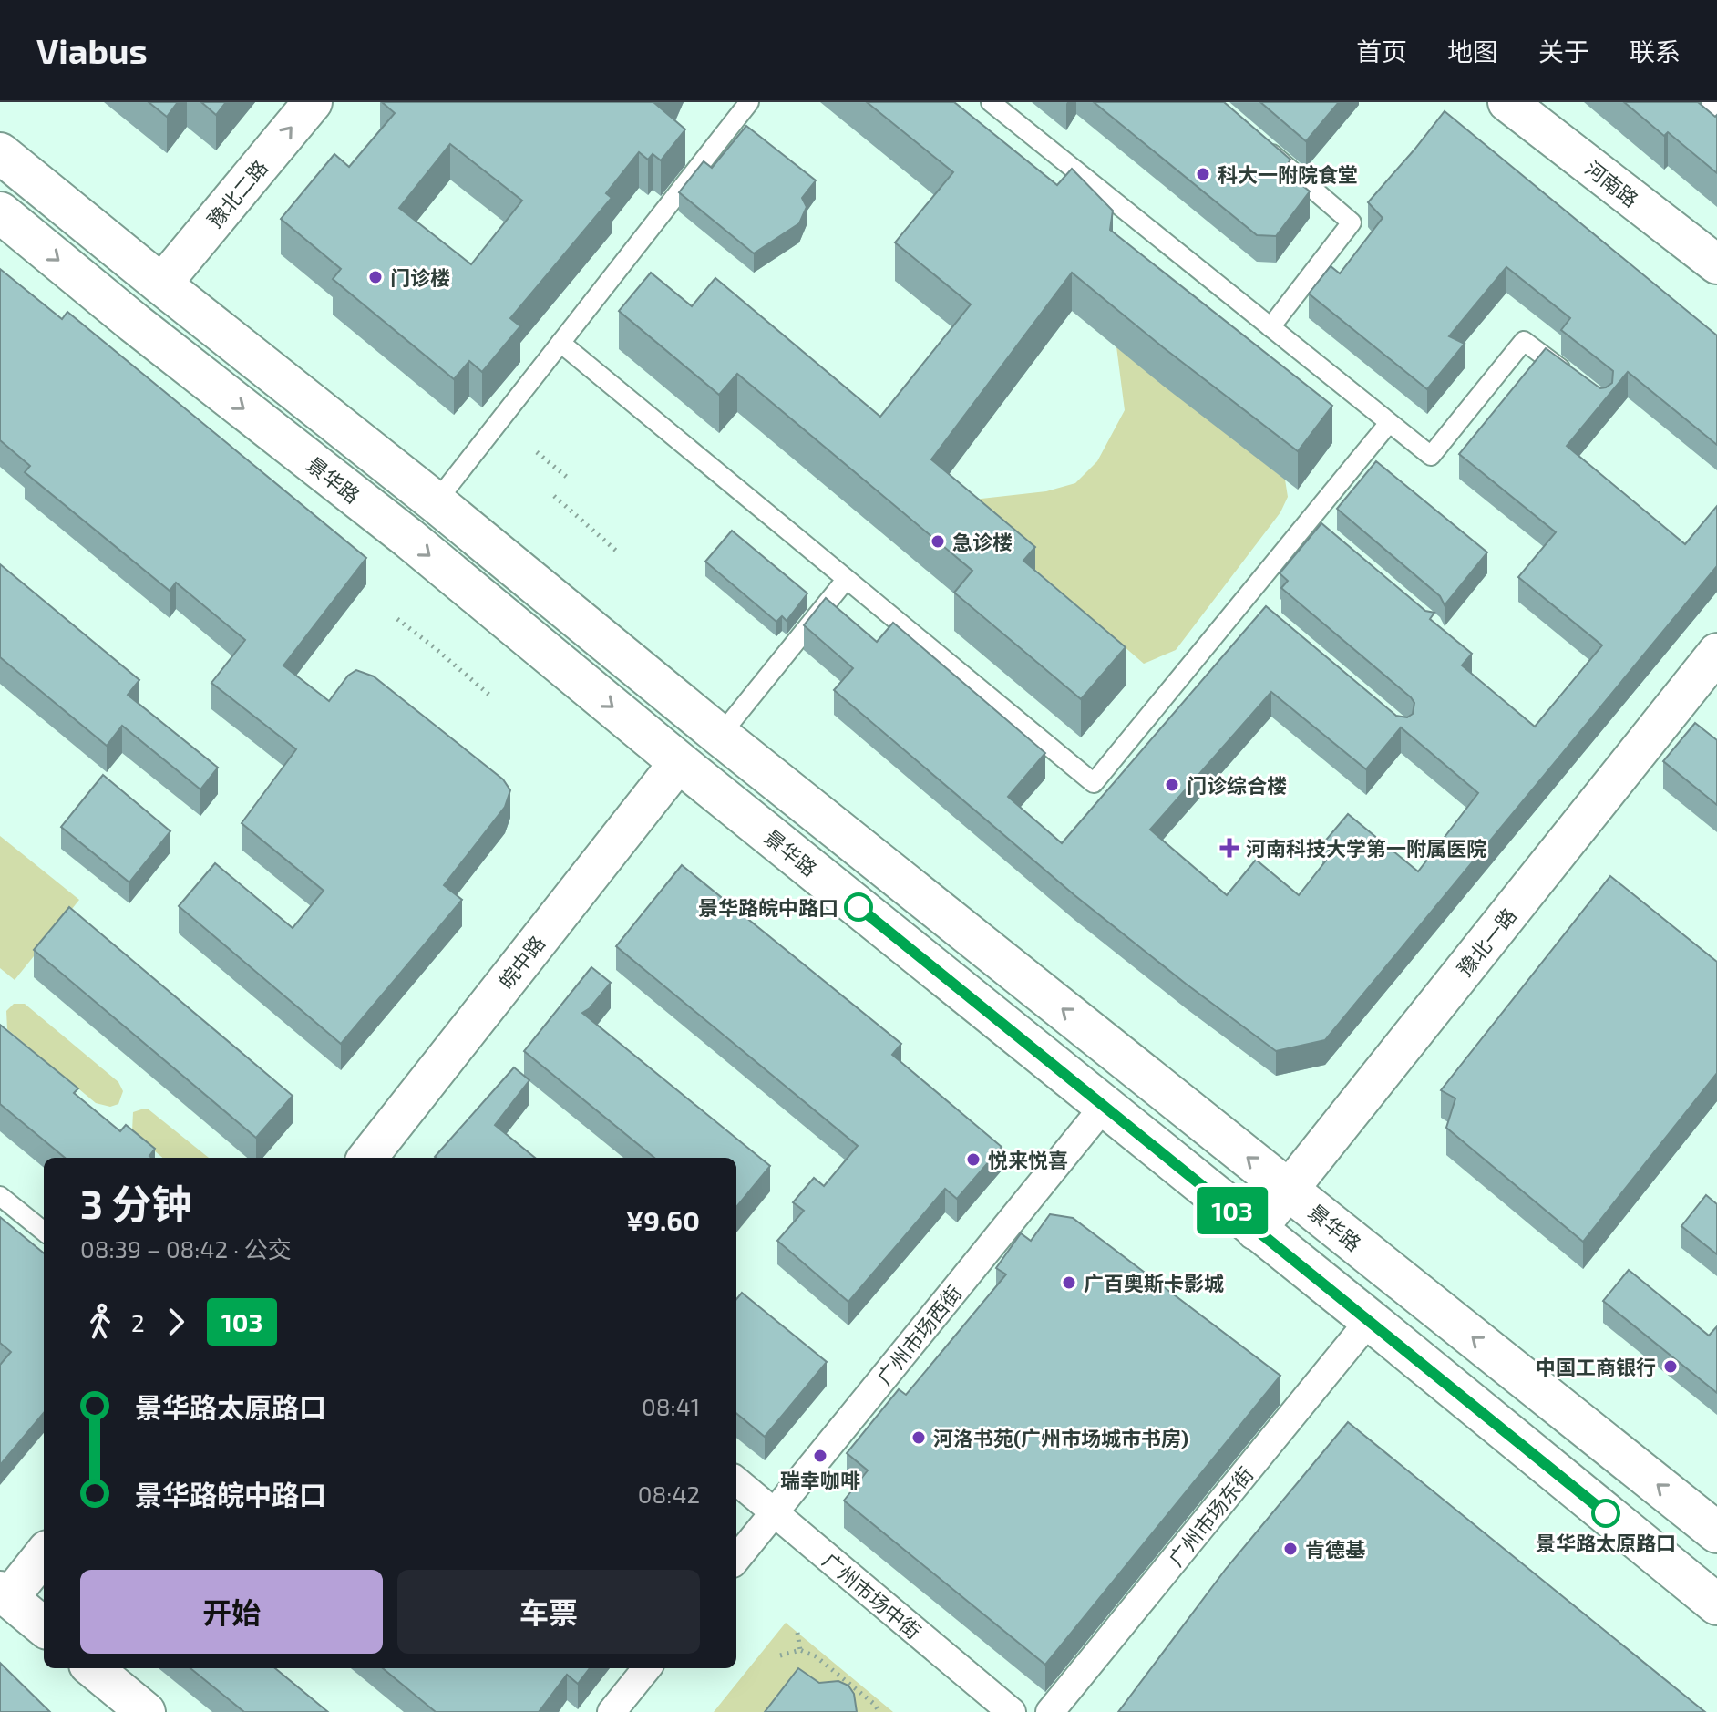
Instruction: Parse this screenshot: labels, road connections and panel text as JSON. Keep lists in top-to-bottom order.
{
  "streets": {
    "main road": ["景华路"],
    "street": [
      "河南路",
      "豫北二路",
      "豫北一路",
      "皖中路",
      "广州市场西街",
      "广州市场东街",
      "广州市场中街"
    ]
  },
  "crossings": [
    ["豫北二路", "景华路"],
    ["景华路", "豫北一路"],
    ["景华路", "皖中路"],
    ["景华路", "广州市场西街"],
    ["景华路", "广州市场东街"],
    ["广州市场西街", "广州市场中街"]
  ],
  "one_way": ["豫北二路"],
  "places": {
    "other": [
      "科大一附院食堂",
      "门诊楼",
      "急诊楼",
      "门诊综合楼",
      "景华路皖中路口",
      "悦来悦喜",
      "广百奥斯卡影城",
      "中国工商银行",
      "河洛书苑(广州市场城市书房)",
      "瑞幸咖啡",
      "景华路太原路口",
      "肯德基"
    ],
    "health": ["河南科技大学第一附属医院"]
  },
  "lines": ["bus line 103"],
  "page": {
    "header": "Viabus",
    "nav": [
      "首页",
      "地图",
      "关于",
      "联系"
    ],
    "on_map": "103",
    "heading": ["3 分钟", "08:39 – 08:42 · 公交", "¥9.60"],
    "legs": ["2", "103"],
    "list": [
      {
        "name": "景华路太原路口",
        "value": "08:41"
      },
      {
        "name": "景华路皖中路口",
        "value": "08:42"
      }
    ],
    "buttons": ["开始", "车票"]
  }
}
